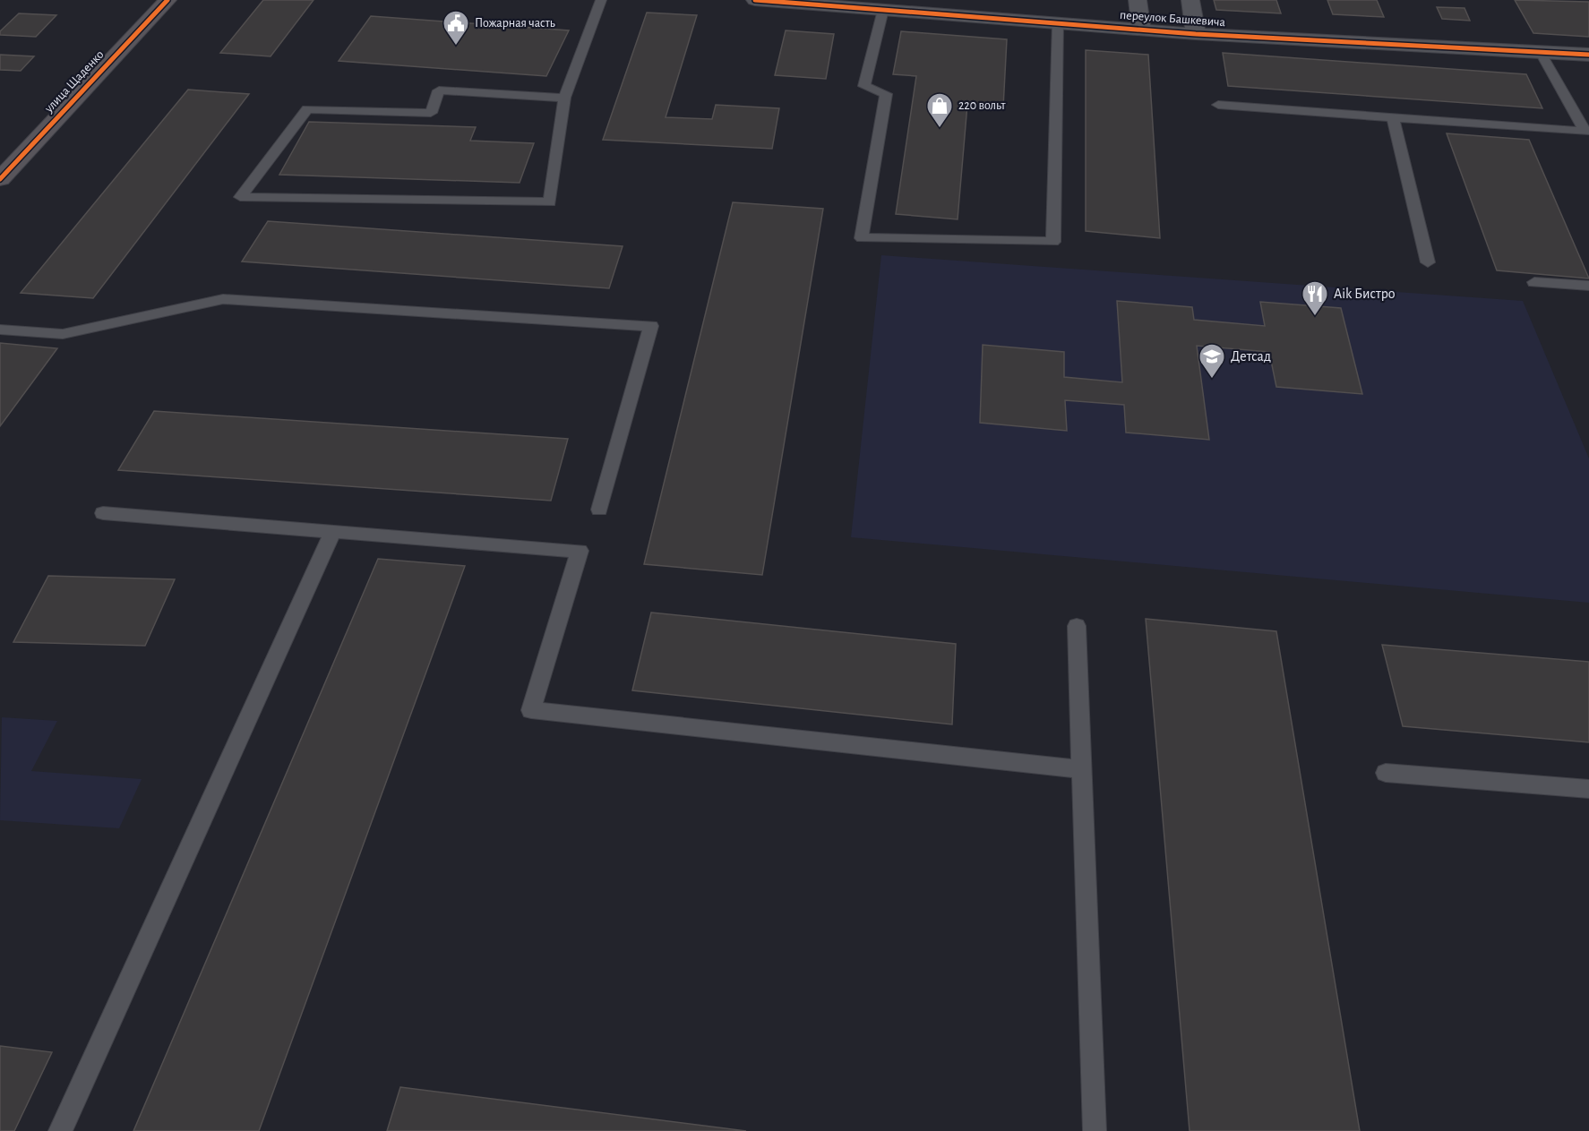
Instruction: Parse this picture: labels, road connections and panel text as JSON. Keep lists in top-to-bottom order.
{
  "streets": {
    "street": ["переулок Башкевича", "улица Щаденко"]
  },
  "places": {
    "public building": ["Пожарная часть"],
    "shop": ["220 вольт"],
    "restaurant": ["Aik Бистро"],
    "school or university": ["Детсад"]
  }
}
